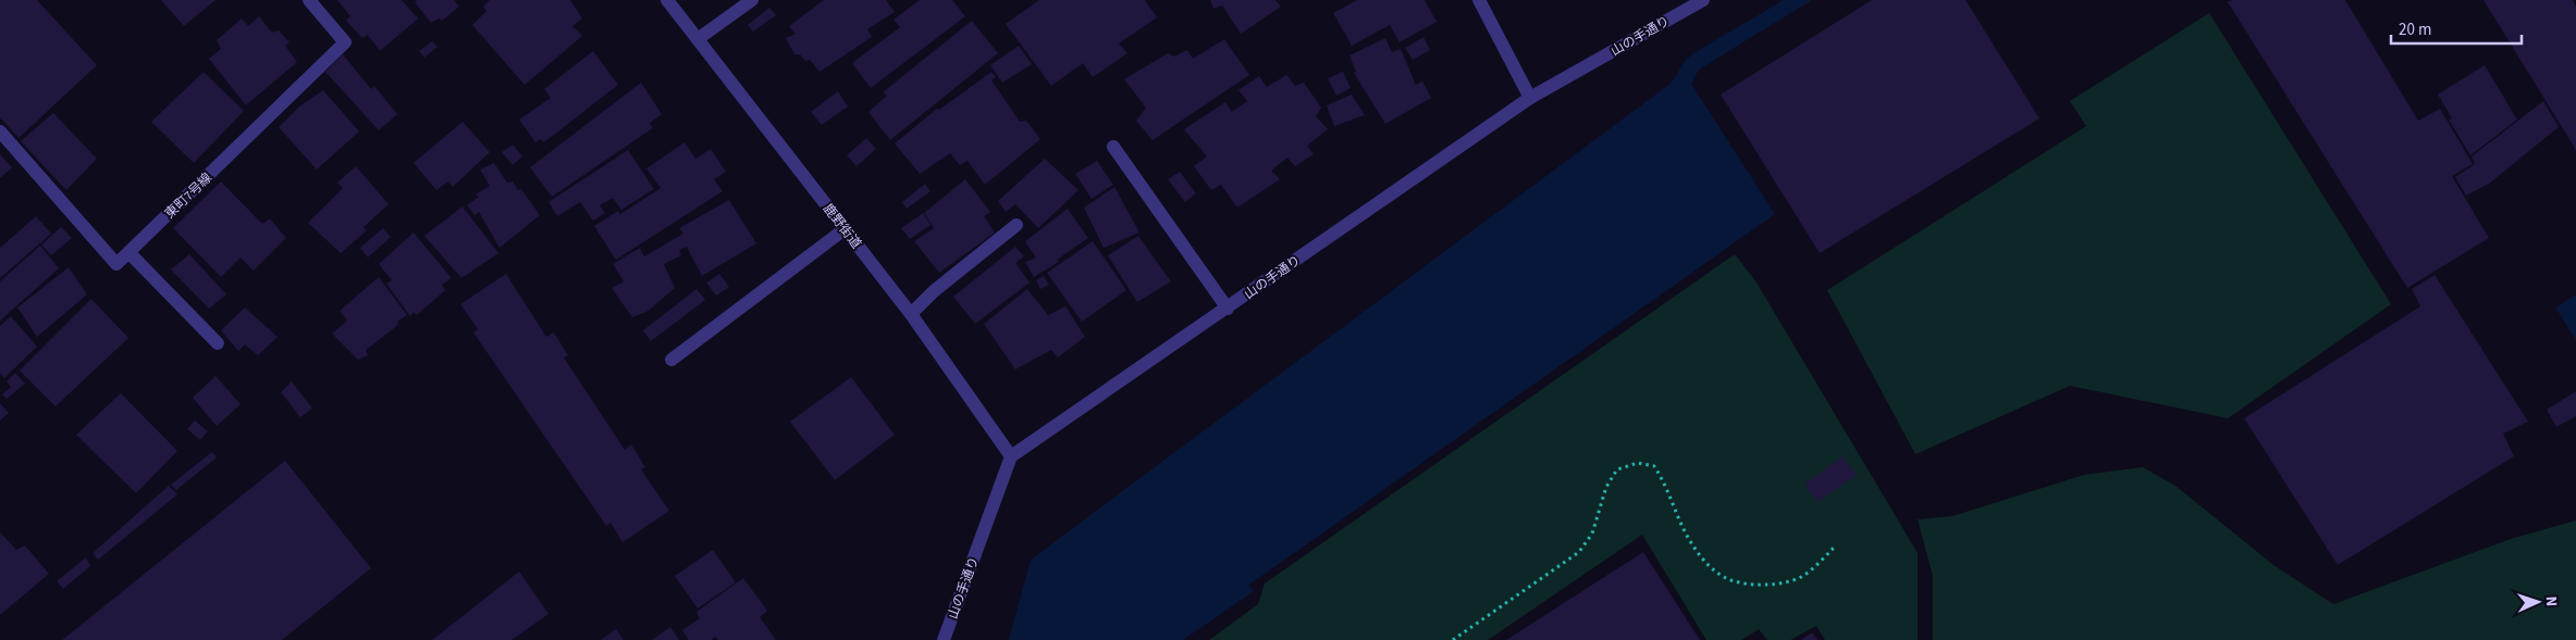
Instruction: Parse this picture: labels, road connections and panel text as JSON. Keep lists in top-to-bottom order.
{
  "streets": {
    "street": ["山の手通り", "東町7号線", "鹿野街道"]
  },
  "crossings": [
    ["山の手通り", "鹿野街道"]
  ],
  "scale_bar": "20 m",
  "north": "right"
}
